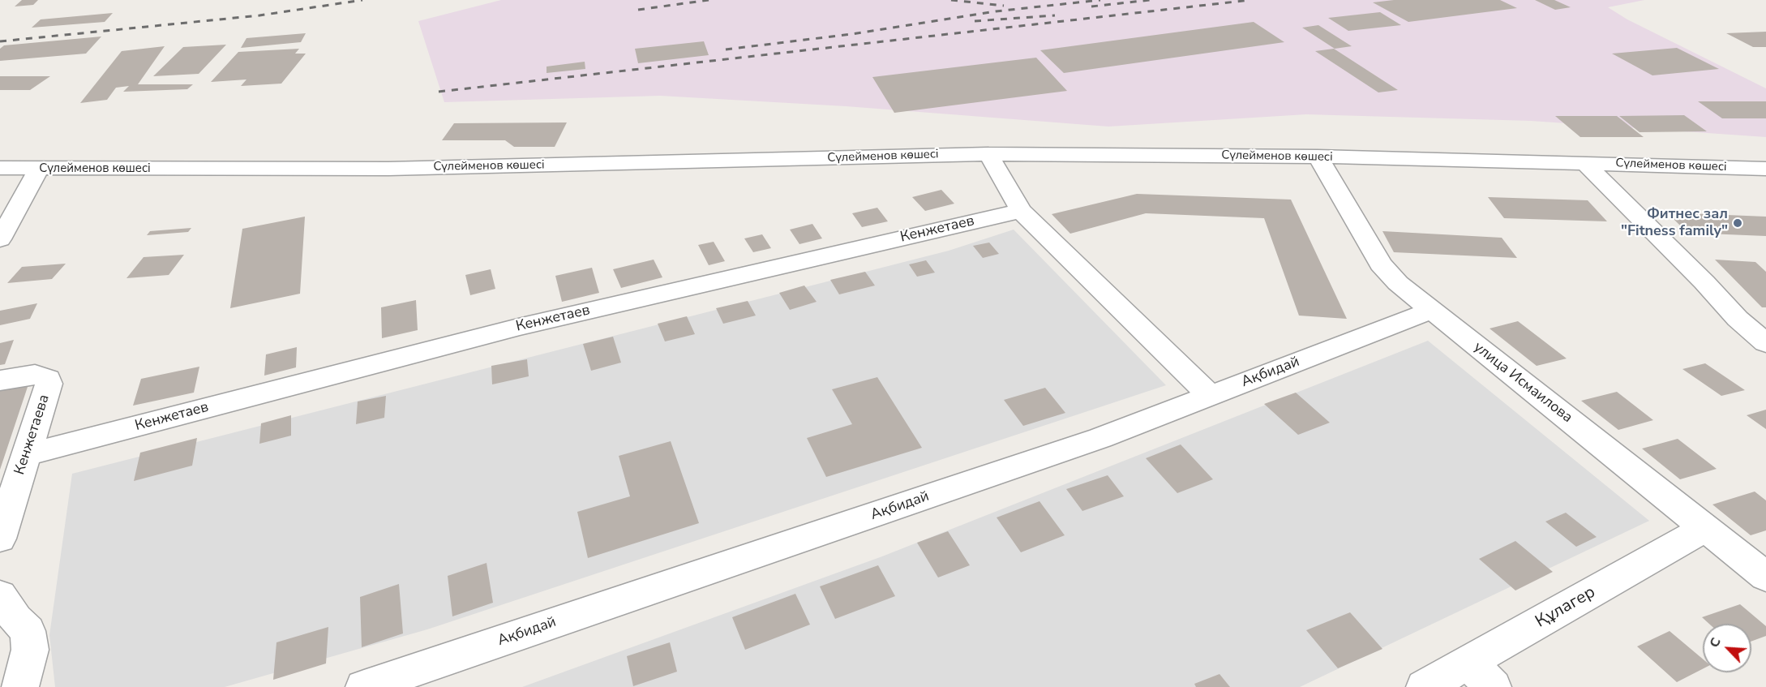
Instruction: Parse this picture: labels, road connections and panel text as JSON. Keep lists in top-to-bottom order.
{
  "streets": {
    "street": [
      "Сүлейменов көшесі",
      "Кенжетаев",
      "Ақбидай",
      "улица Исмаилова",
      "Кенжетаева",
      "Құлагер"
    ]
  },
  "crossings": [
    ["Сүлейменов көшесі", "улица Исмаилова"],
    ["Кенжетаев", "Кенжетаева"],
    ["Ақбидай", "улица Исмаилова"],
    ["улица Исмаилова", "Құлагер"]
  ],
  "places": ["Фитнес зал \"Fitness family\""],
  "north": "top left"
}
